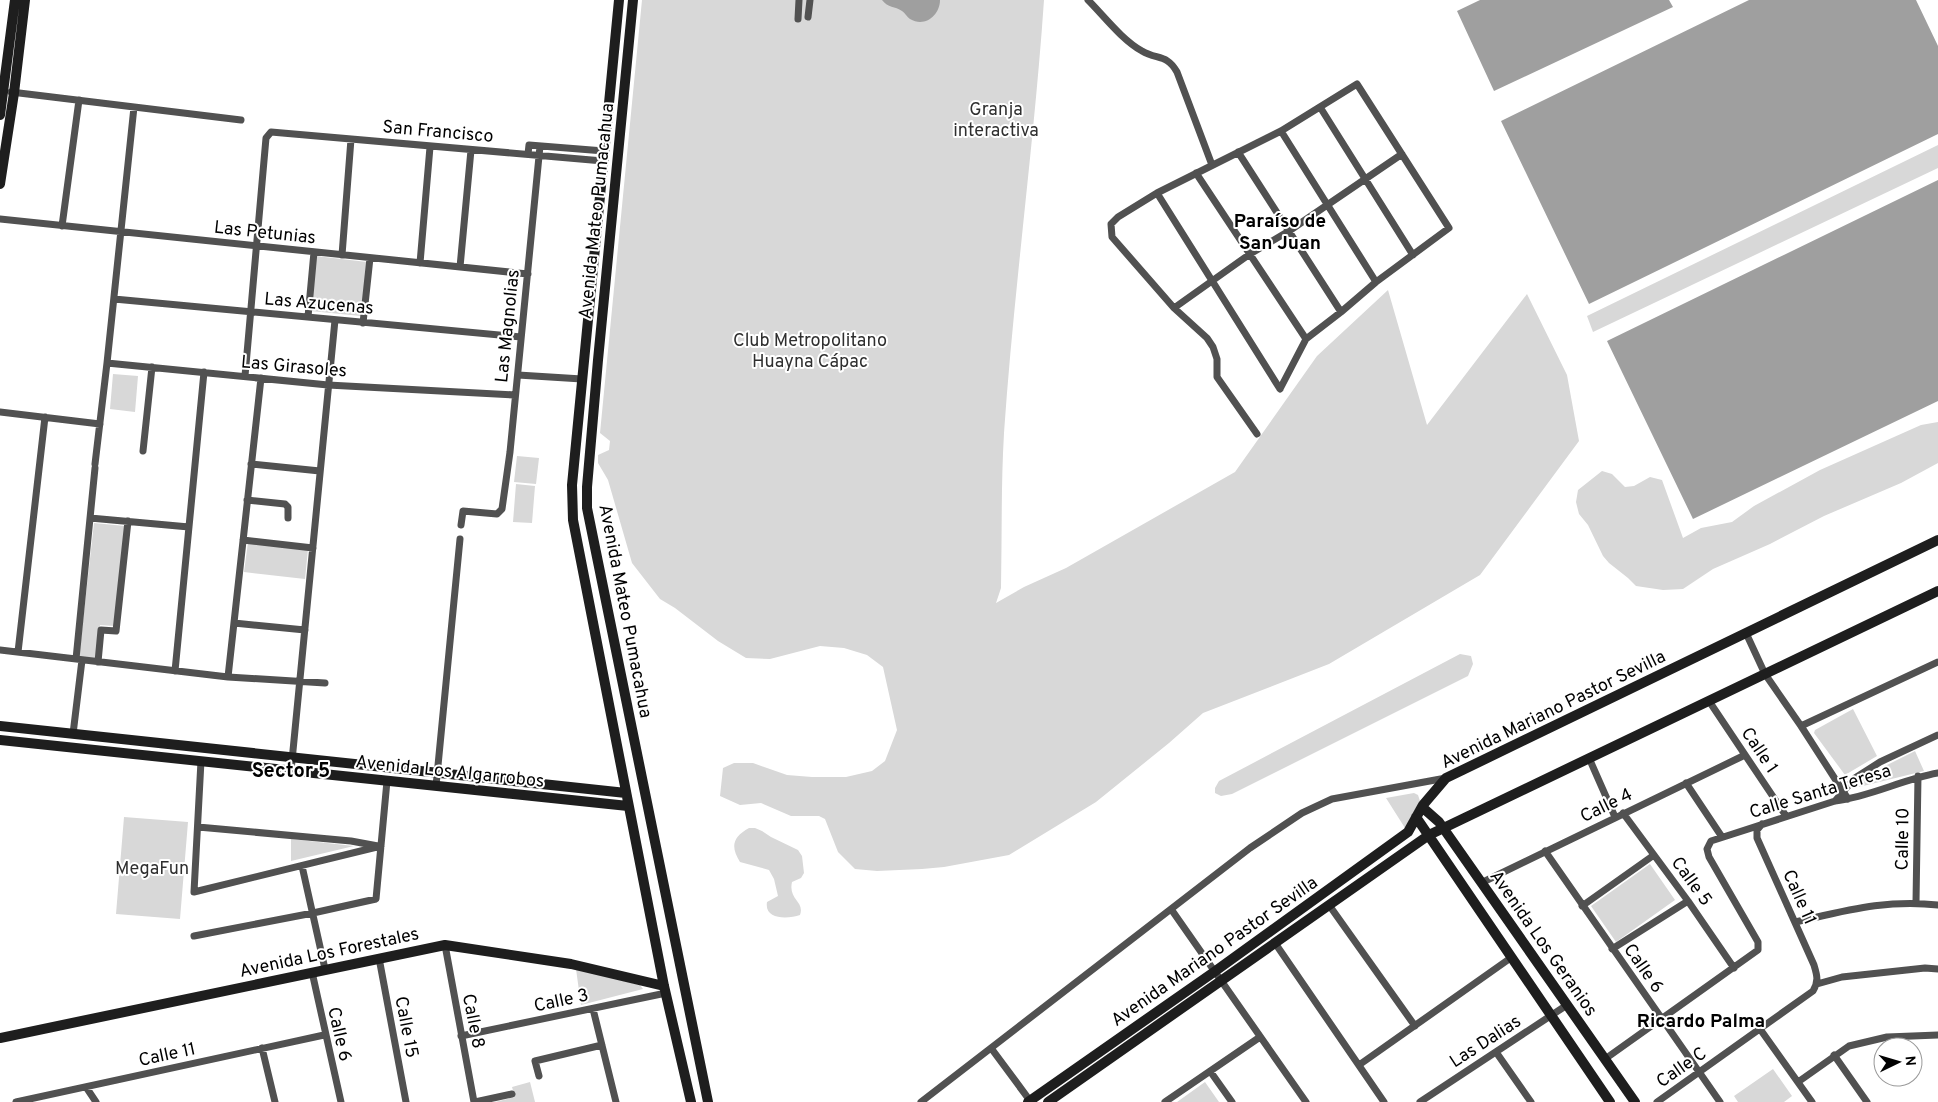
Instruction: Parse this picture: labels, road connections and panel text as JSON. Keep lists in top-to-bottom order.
{
  "streets": {
    "main road": [
      "Avenida Mateo Pumacahua",
      "Avenida Mariano Pastor Sevilla",
      "Avenida Los Algarrobos",
      "Avenida Los Geranios",
      "Avenida Los Forestales"
    ],
    "street": [
      "San Francisco",
      "Las Petunias",
      "Las Azucenas",
      "Las Magnolias",
      "Las Girasoles",
      "Calle 1",
      "Calle Santa Teresa",
      "Calle 4",
      "Calle 10",
      "Calle 5",
      "Calle 11",
      "Calle 6",
      "Calle 3",
      "Calle 8",
      "Calle 15",
      "Las Dalias",
      "Calle C"
    ]
  },
  "crossings": [
    ["San Francisco", "Avenida Mateo Pumacahua"],
    ["San Francisco", "Las Petunias"],
    ["San Francisco", "Las Magnolias"],
    ["Avenida Mateo Pumacahua", "Avenida Los Algarrobos"],
    ["Avenida Mateo Pumacahua", "Avenida Los Forestales"],
    ["Avenida Mateo Pumacahua", "Calle 3"],
    ["Las Petunias", "Las Magnolias"],
    ["Las Azucenas", "Las Magnolias"],
    ["Las Magnolias", "Las Girasoles"],
    ["Avenida Mariano Pastor Sevilla", "Calle 1"],
    ["Avenida Mariano Pastor Sevilla", "Avenida Los Geranios"],
    ["Calle 1", "Calle Santa Teresa"],
    ["Calle 1", "Calle 4"],
    ["Calle Santa Teresa", "Calle 10"],
    ["Calle Santa Teresa", "Calle 5"],
    ["Calle Santa Teresa", "Calle 11"],
    ["Calle 4", "Calle 5"],
    ["Calle 4", "Avenida Los Geranios"],
    ["Calle 4", "Calle 6"],
    ["Calle 11", "Calle 6"],
    ["Calle 11", "Calle C"],
    ["Avenida Los Geranios", "Las Dalias"],
    ["Avenida Los Forestales", "Calle 6"],
    ["Avenida Los Forestales", "Calle 3"],
    ["Avenida Los Forestales", "Calle 8"],
    ["Avenida Los Forestales", "Calle 15"],
    ["Calle 6", "Calle C"],
    ["Calle 3", "Calle 8"]
  ],
  "districts": ["Paraíso de San Juan", "Sector 5", "Ricardo Palma"],
  "parks": ["Granja interactiva", "Club Metropolitano Huayna Cápac", "MegaFun"],
  "north": "right"
}
